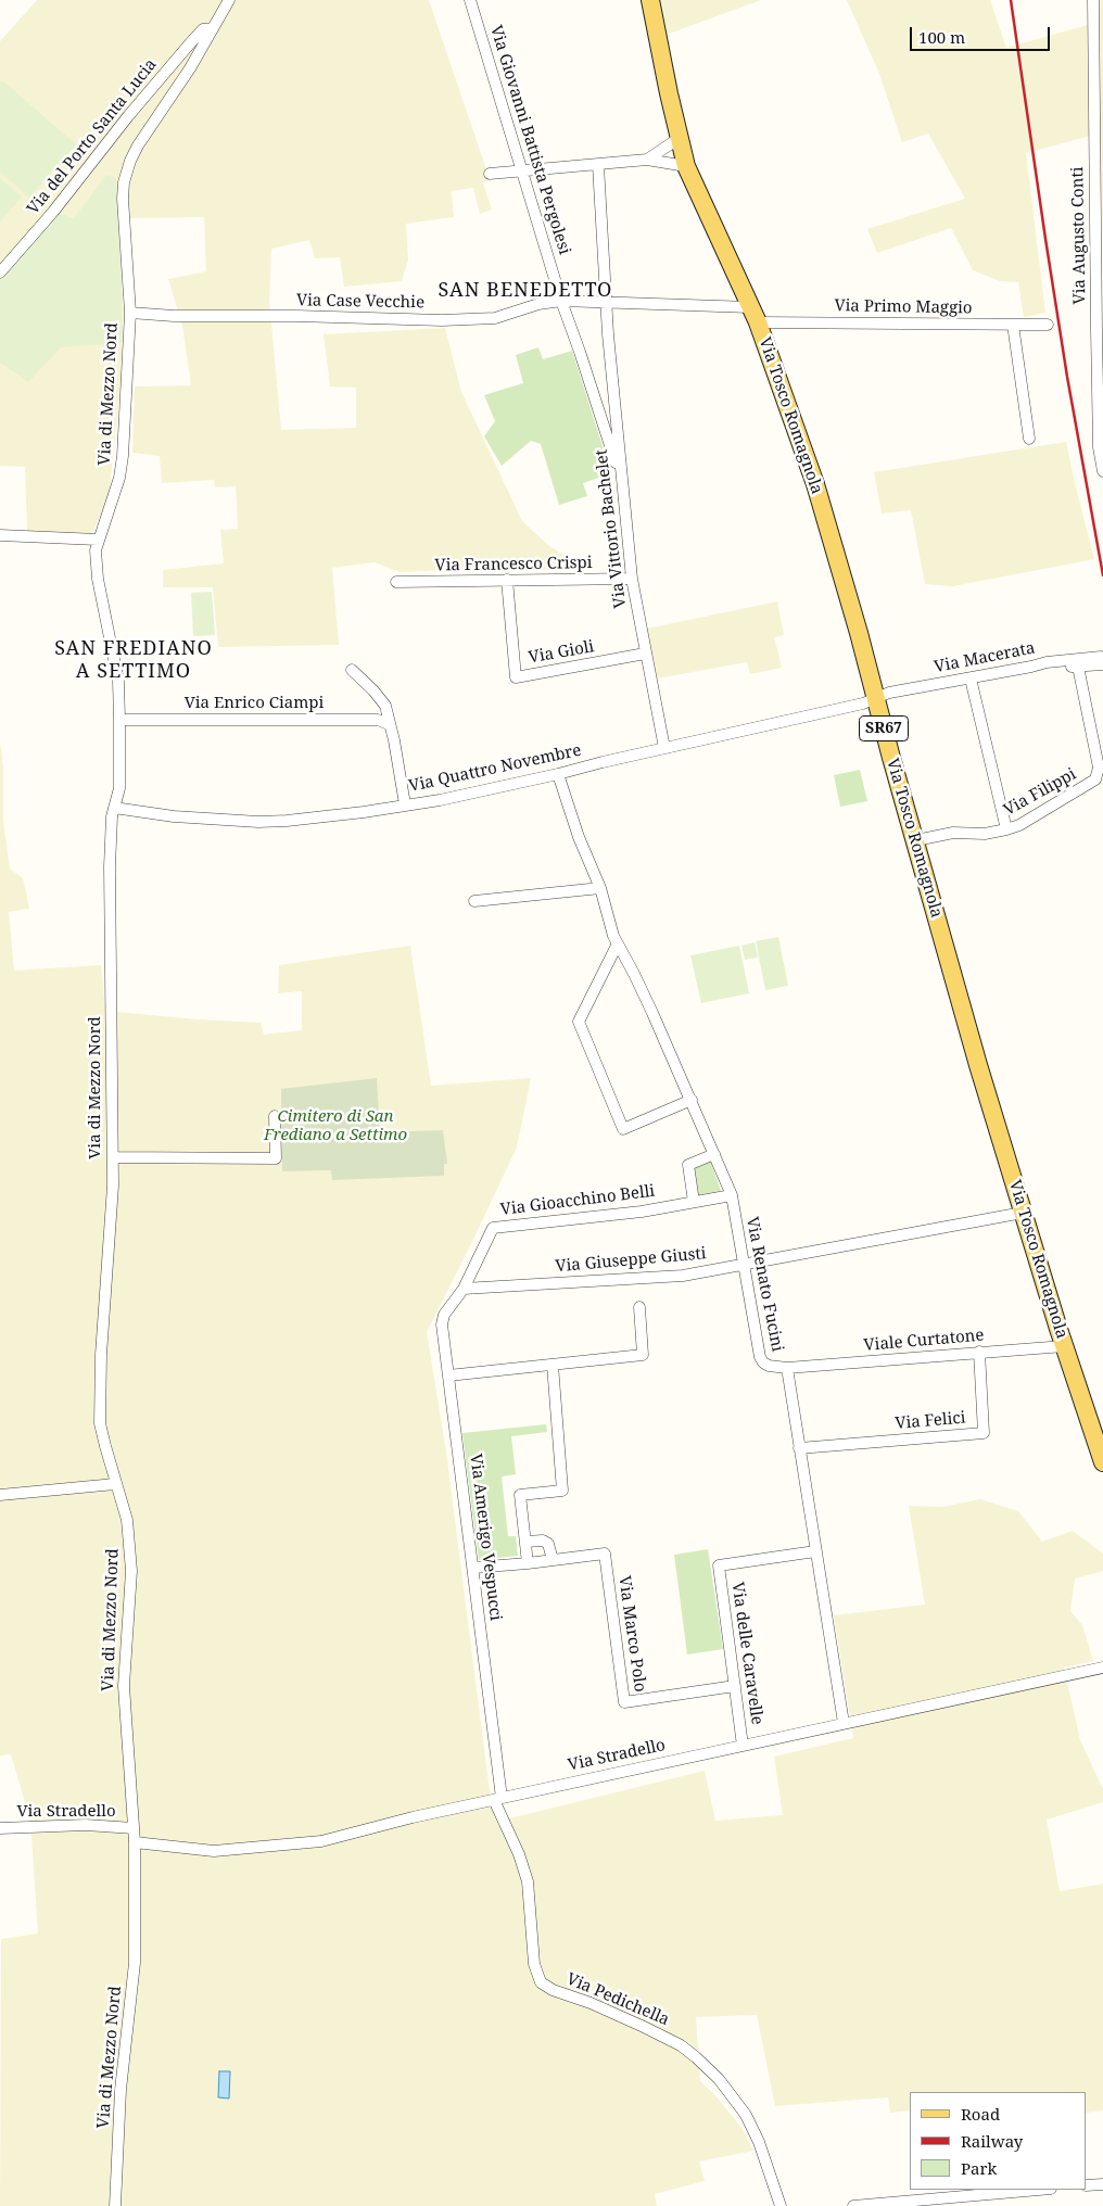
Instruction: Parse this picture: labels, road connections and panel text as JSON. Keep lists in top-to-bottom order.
{
  "streets": {
    "main road": ["Via Tosco Romagnola", "SR67"],
    "street": [
      "Via del Porto Santa Lucia",
      "Via Giovanni Battista Pergolesi",
      "Via Augusto Conti",
      "Via Case Vecchie",
      "Via Primo Maggio",
      "Via di Mezzo Nord",
      "Via Vittorio Bachelet",
      "Via Francesco Crispi",
      "Via Gioli",
      "Via Macerata",
      "Via Enrico Ciampi",
      "Via Quattro Novembre",
      "Via Filippi",
      "Via Gioacchino Belli",
      "Via Giuseppe Giusti",
      "Via Renato Fucini",
      "Viale Curtatone",
      "Via Felici",
      "Via Amerigo Vespucci",
      "Via Marco Polo",
      "Via delle Caravelle",
      "Via Stradello",
      "Via Pedichella"
    ]
  },
  "crossings": [
    ["Via del Porto Santa Lucia", "Via di Mezzo Nord"],
    ["Via Giovanni Battista Pergolesi", "Via Case Vecchie"],
    ["Via Giovanni Battista Pergolesi", "Via Vittorio Bachelet"],
    ["Via Case Vecchie", "Via Primo Maggio"],
    ["Via Case Vecchie", "Via di Mezzo Nord"],
    ["Via Case Vecchie", "Via Tosco Romagnola"],
    ["Via Case Vecchie", "Via Vittorio Bachelet"],
    ["Via Primo Maggio", "Via Tosco Romagnola"],
    ["Via di Mezzo Nord", "Via Enrico Ciampi"],
    ["Via di Mezzo Nord", "Via Quattro Novembre"],
    ["Via di Mezzo Nord", "Via Stradello"],
    ["Via Tosco Romagnola", "Via Macerata"],
    ["Via Tosco Romagnola", "Via Quattro Novembre"],
    ["Via Tosco Romagnola", "Via Filippi"],
    ["Via Tosco Romagnola", "Via Giuseppe Giusti"],
    ["Via Tosco Romagnola", "Viale Curtatone"],
    ["Via Vittorio Bachelet", "Via Francesco Crispi"],
    ["Via Vittorio Bachelet", "Via Gioli"],
    ["Via Vittorio Bachelet", "Via Quattro Novembre"],
    ["Via Francesco Crispi", "Via Gioli"],
    ["Via Macerata", "Via Quattro Novembre"],
    ["Via Quattro Novembre", "Via Renato Fucini"],
    ["Via Gioacchino Belli", "Via Giuseppe Giusti"],
    ["Via Gioacchino Belli", "Via Renato Fucini"],
    ["Via Gioacchino Belli", "Via Amerigo Vespucci"],
    ["Via Giuseppe Giusti", "Via Renato Fucini"],
    ["Via Giuseppe Giusti", "Via Amerigo Vespucci"],
    ["Via Renato Fucini", "Viale Curtatone"],
    ["Via Renato Fucini", "Via Felici"],
    ["Via Renato Fucini", "Via delle Caravelle"],
    ["Via Renato Fucini", "Via Stradello"],
    ["Viale Curtatone", "Via Felici"],
    ["Via Amerigo Vespucci", "Via Stradello"],
    ["Via Amerigo Vespucci", "Via Pedichella"],
    ["Via Marco Polo", "Via delle Caravelle"],
    ["Via delle Caravelle", "Via Stradello"],
    ["Via Stradello", "Via Pedichella"]
  ],
  "districts": ["SAN BENEDETTO", "SAN FREDIANO A SETTIMO"],
  "parks": ["Cimitero di San Frediano a Settimo"],
  "legend": ["Road", "Railway", "Park"],
  "scale_bar": "100 m"
}
